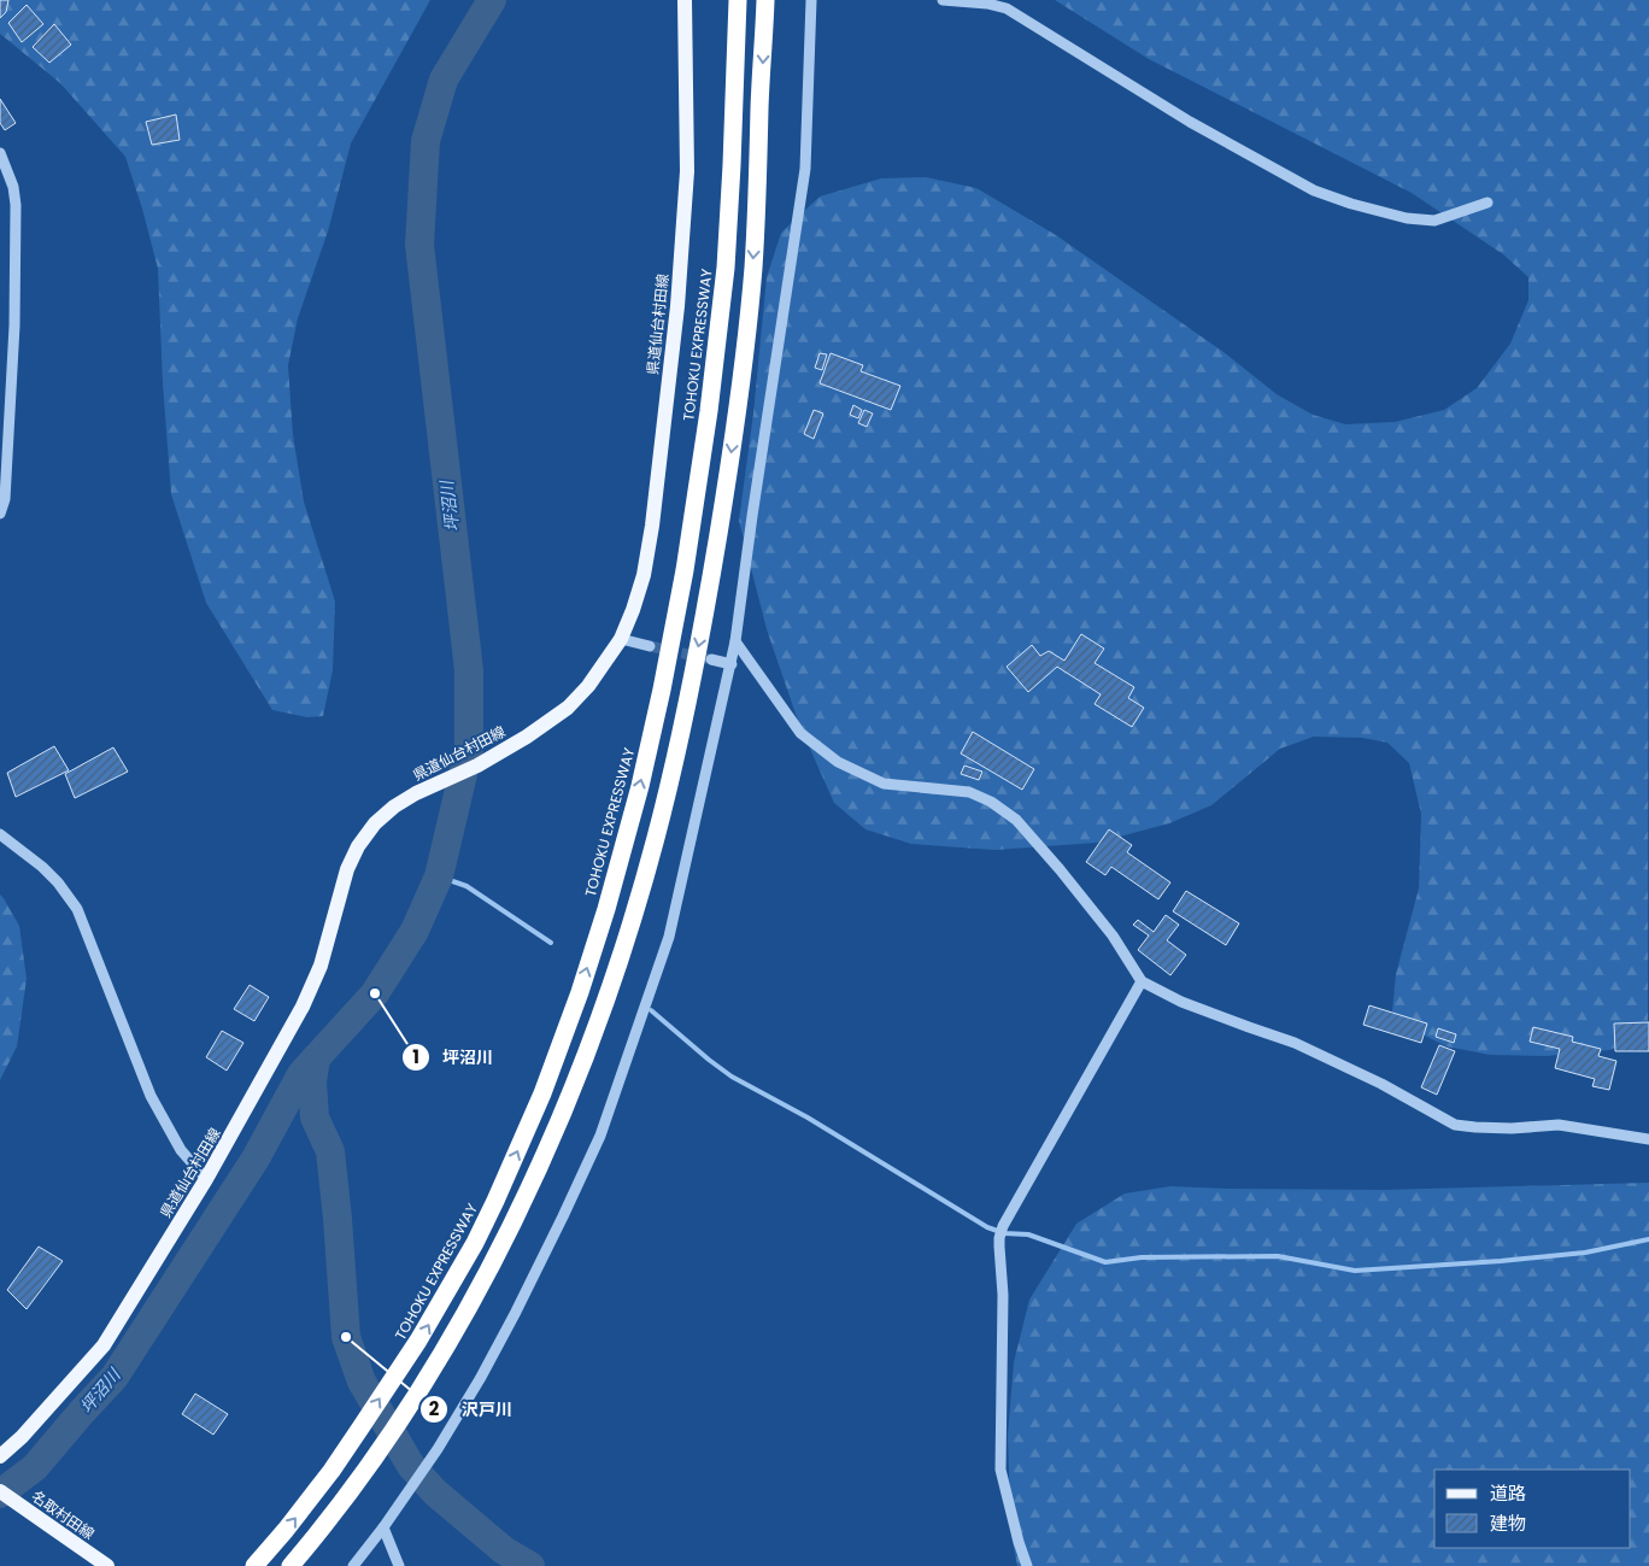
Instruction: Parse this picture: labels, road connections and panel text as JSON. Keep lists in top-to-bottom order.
{
  "streets": {
    "highway": ["TOHOKU EXPRESSWAY"],
    "main road": ["県道仙台村田線", "名取村田線"]
  },
  "water": ["坪沼川"],
  "places": ["坪沼川", "沢戸川"],
  "legend": ["道路", "建物"]
}
